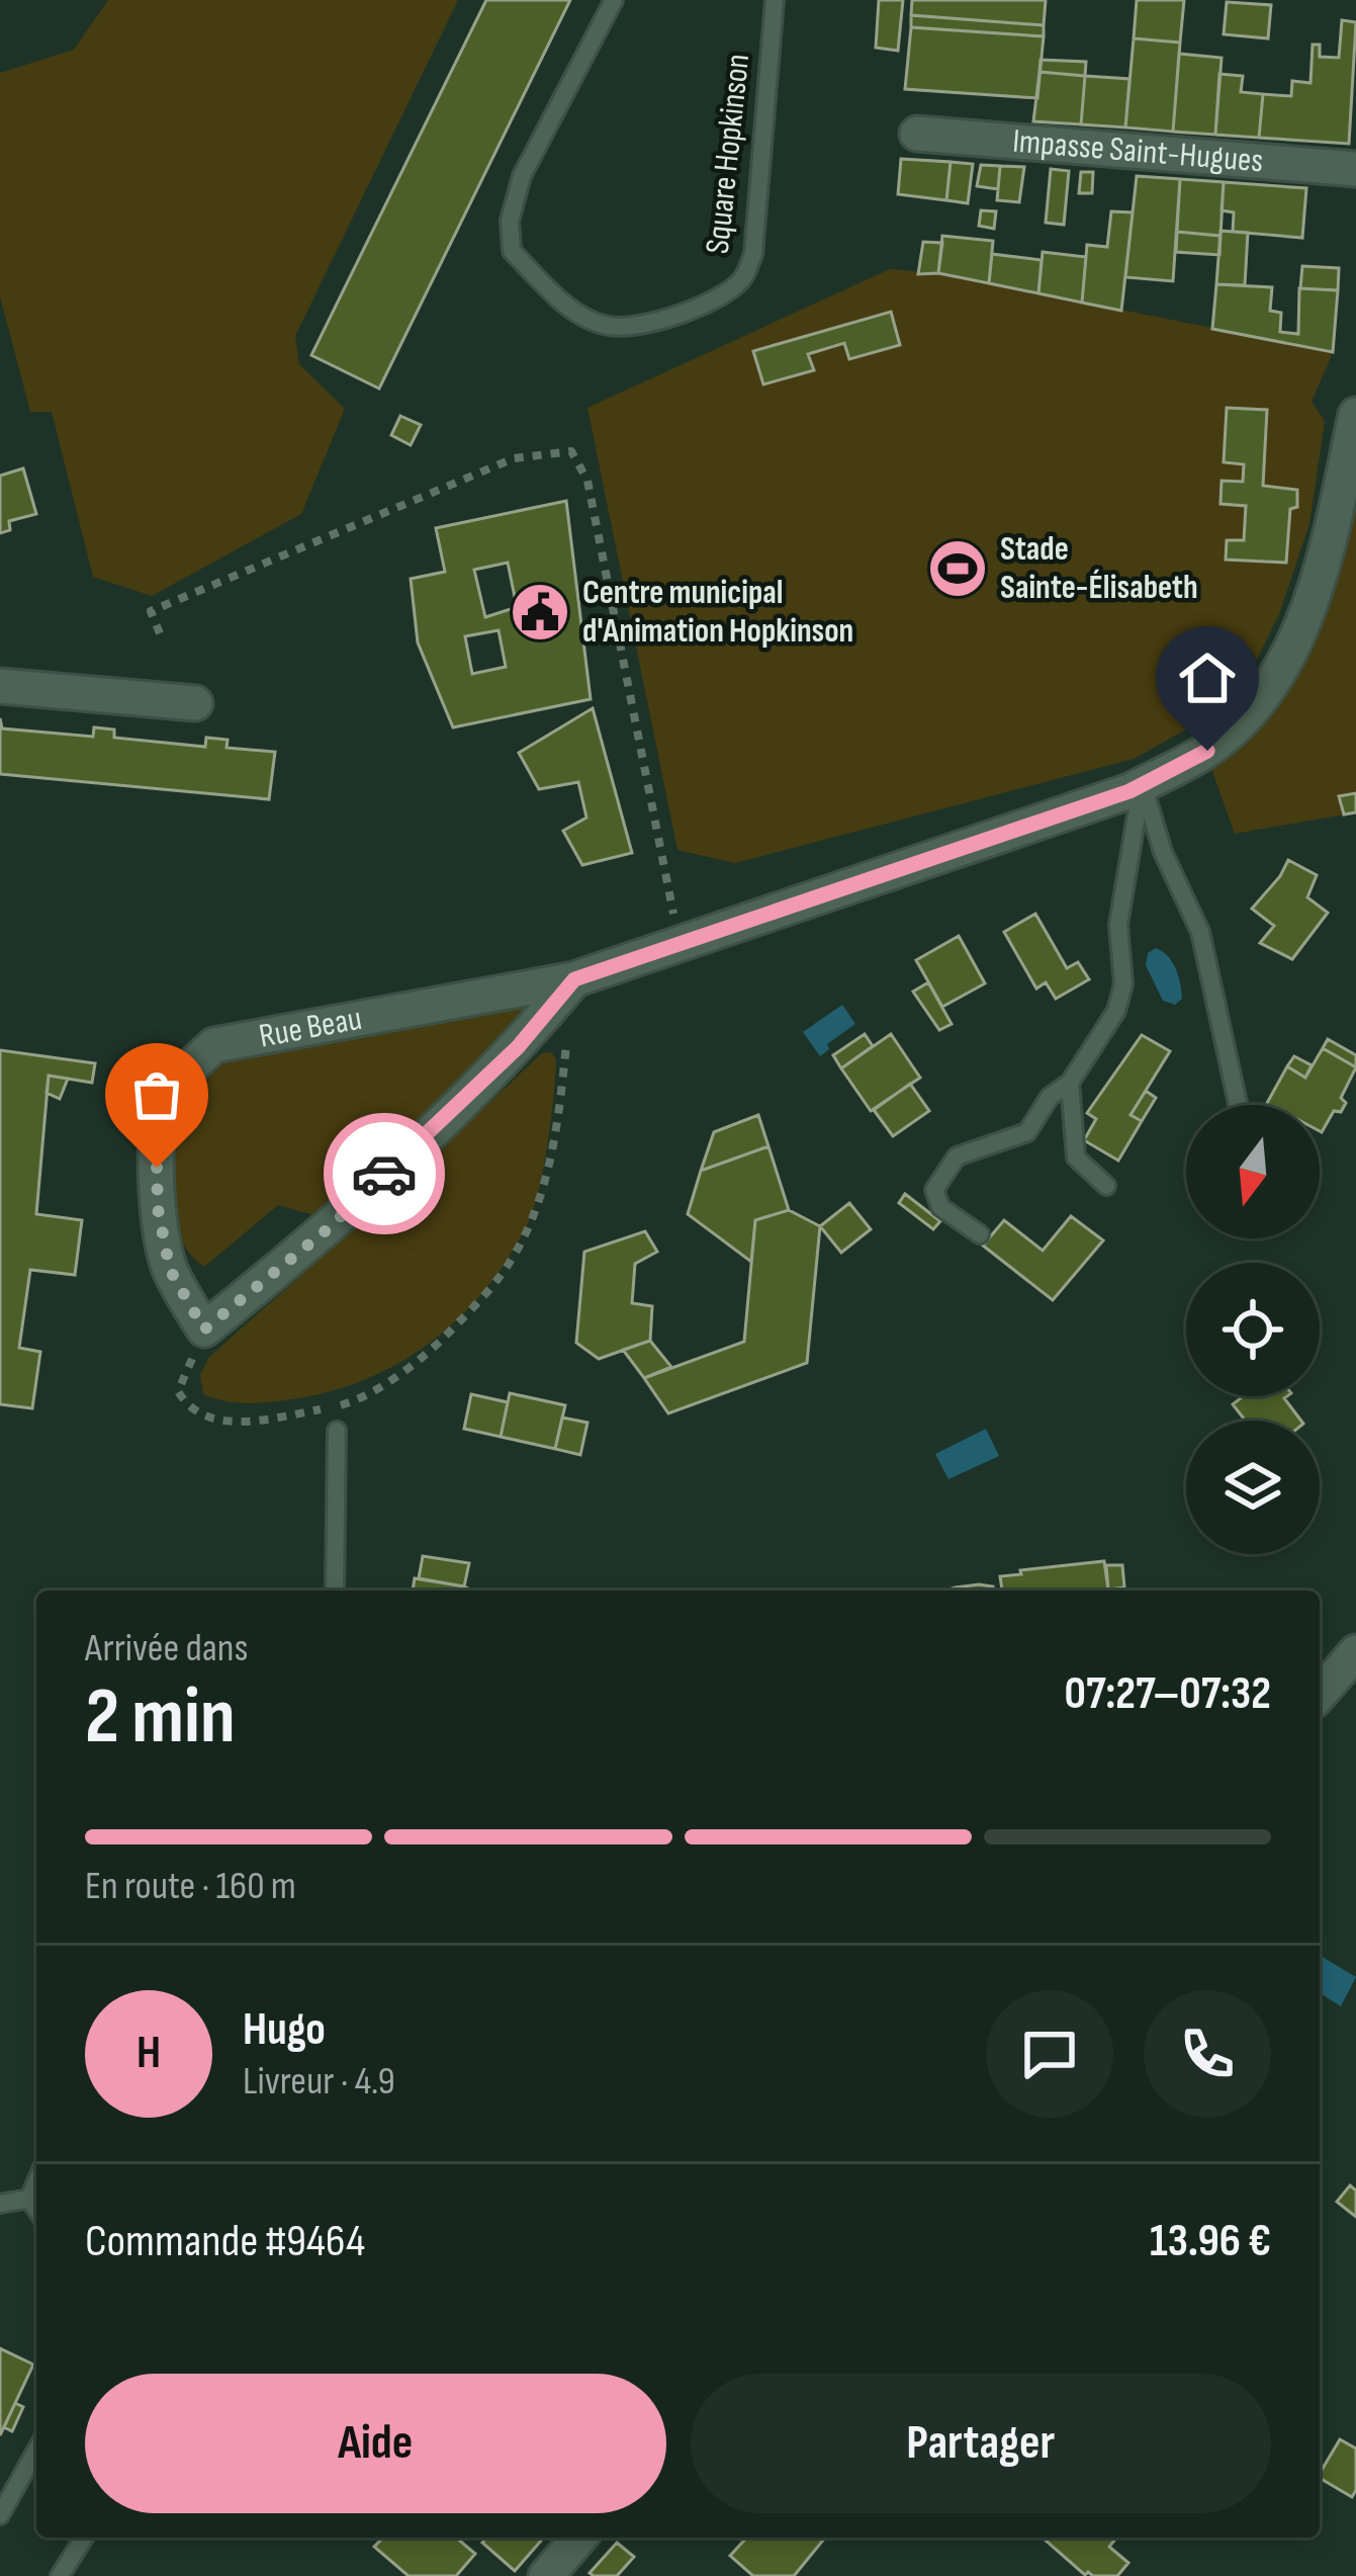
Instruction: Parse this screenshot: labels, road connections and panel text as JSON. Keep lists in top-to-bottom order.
{
  "streets": {
    "street": ["Impasse Saint-Hugues", "Rue Beau"],
    "lane": ["Square Hopkinson"]
  },
  "places": {
    "sports": ["Stade Sainte-Élisabeth"],
    "public building": ["Centre municipal d'Animation Hopkinson"]
  },
  "north": "bottom",
  "page": {
    "heading": ["2 min", "Arrivée dans", "07:27–07:32"],
    "panel": [
      "Hugo",
      "Livreur · 4.9",
      "Commande #9464",
      "13.96 €"
    ],
    "bar": "En route · 160 m",
    "round": "H",
    "buttons": ["Aide", "Partager"]
  }
}
